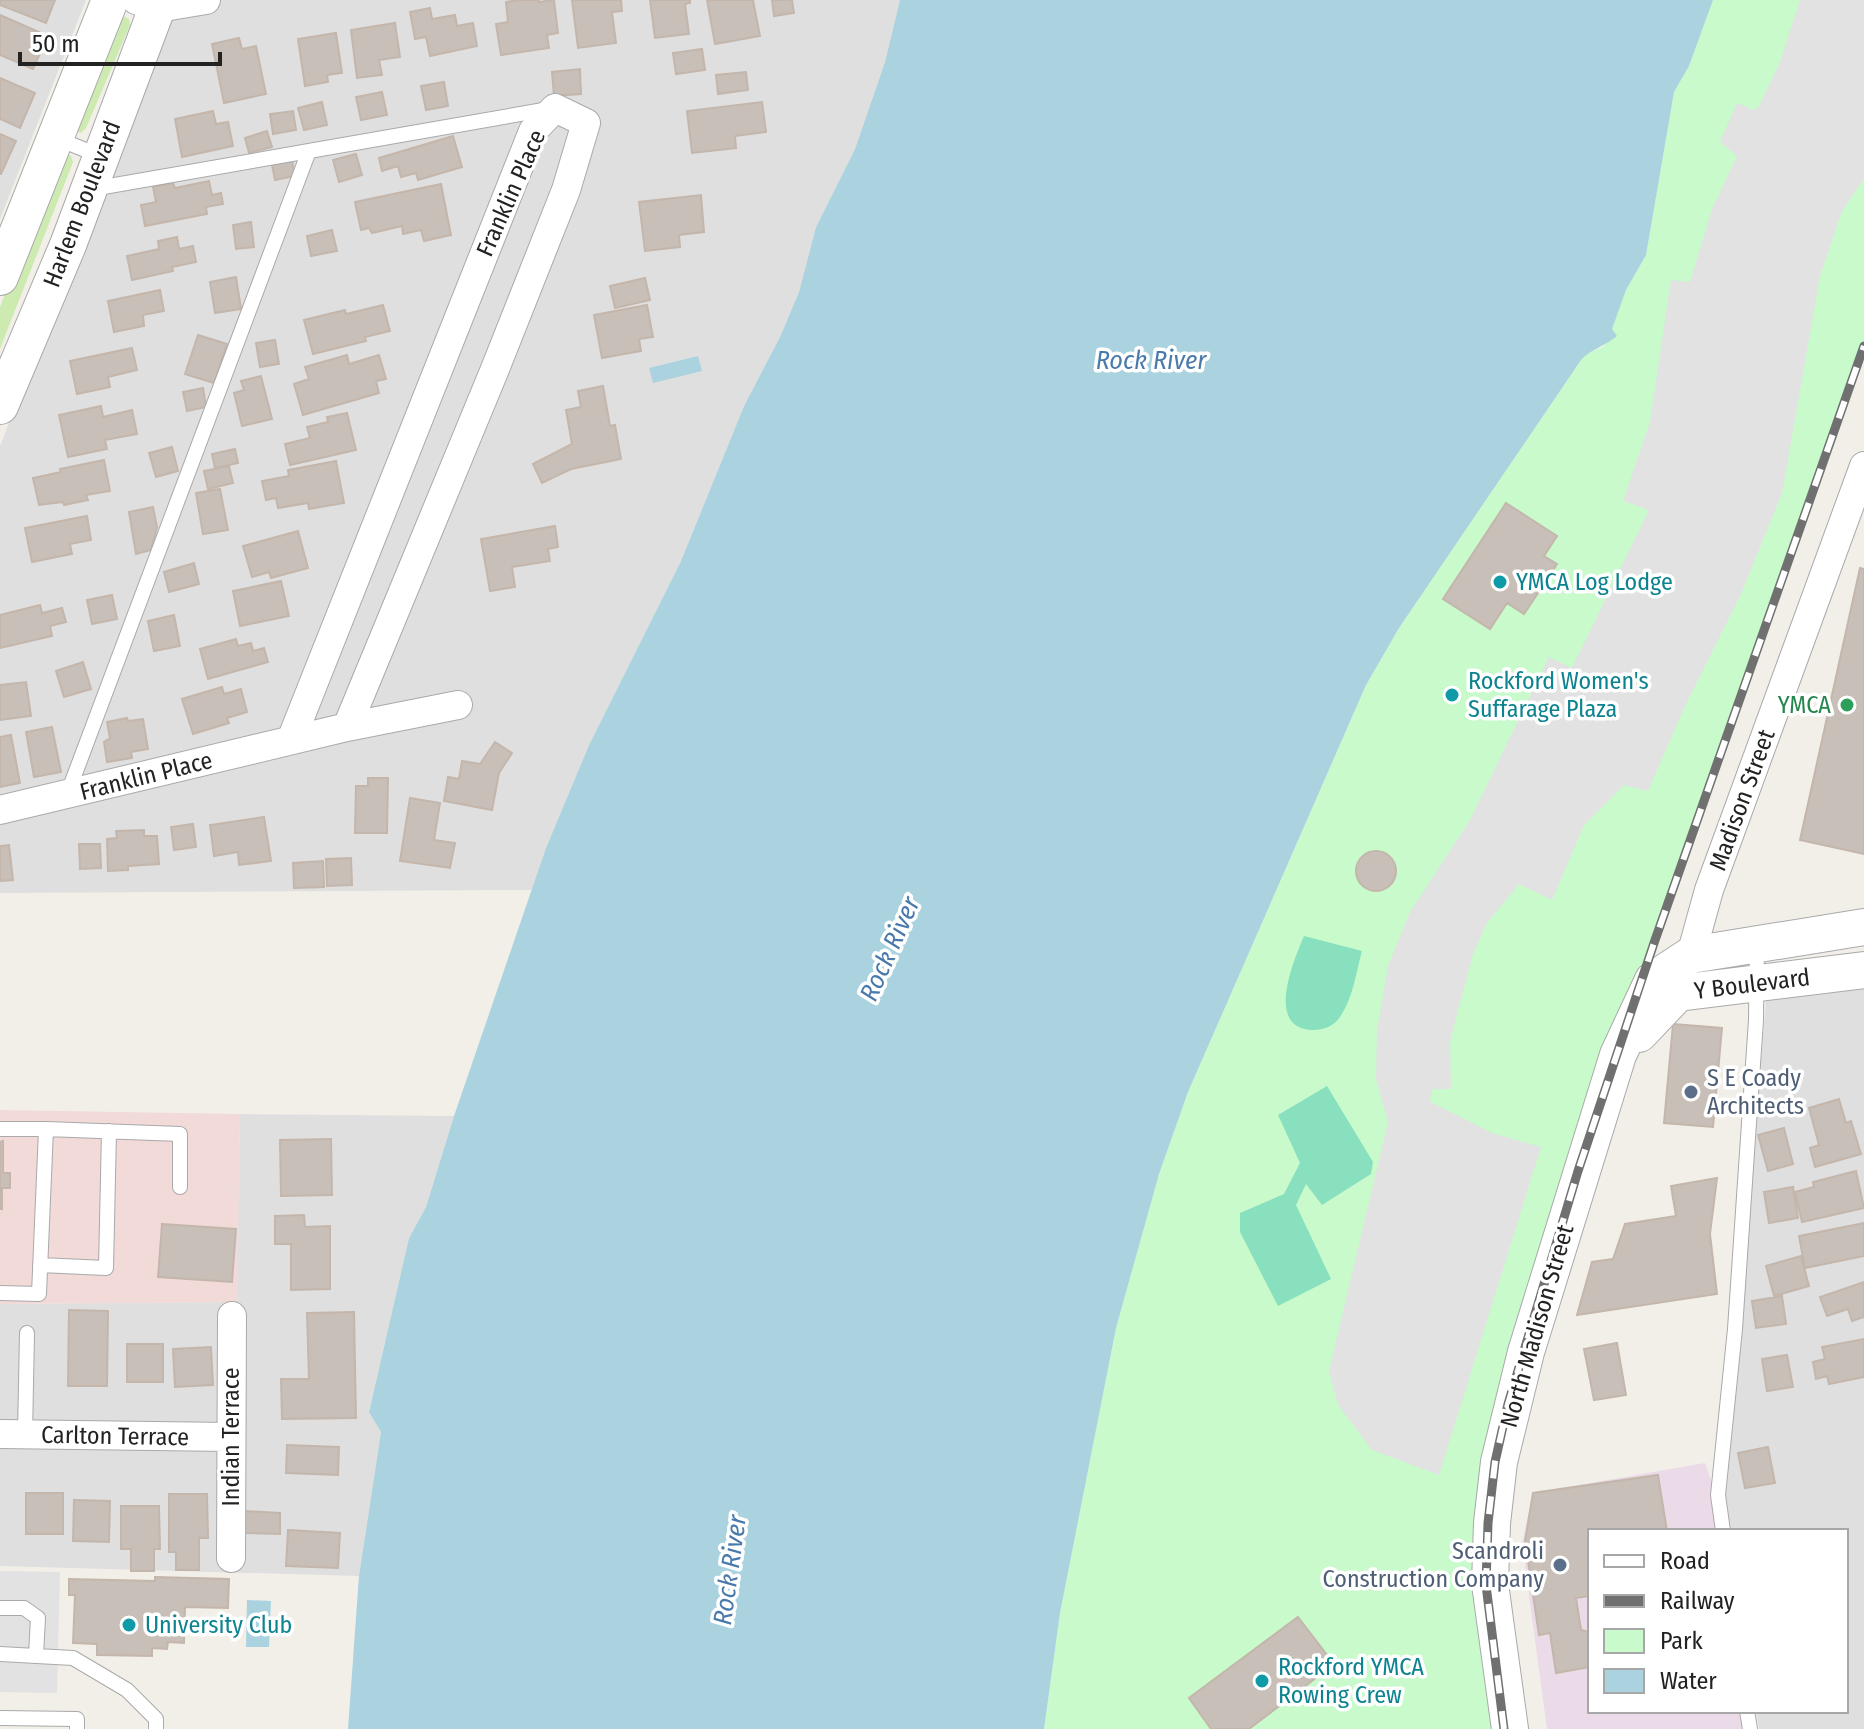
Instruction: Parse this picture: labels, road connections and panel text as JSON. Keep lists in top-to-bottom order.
{
  "streets": {
    "street": [
      "Franklin Place",
      "Harlem Boulevard",
      "Madison Street",
      "Y Boulevard",
      "North Madison Street",
      "Carlton Terrace",
      "Indian Terrace"
    ]
  },
  "crossings": [
    ["Madison Street", "Y Boulevard"],
    ["Madison Street", "North Madison Street"],
    ["Y Boulevard", "North Madison Street"],
    ["Carlton Terrace", "Indian Terrace"]
  ],
  "water": ["Rock River"],
  "places": [
    "YMCA Log Lodge",
    "Rockford Women's Suffarage Plaza",
    "YMCA",
    "S E Coady Architects",
    "Scandroli Construction Company",
    "University Club",
    "Rockford YMCA Rowing Crew"
  ],
  "legend": [
    "Road",
    "Railway",
    "Park",
    "Water"
  ],
  "scale_bar": "50 m"
}
